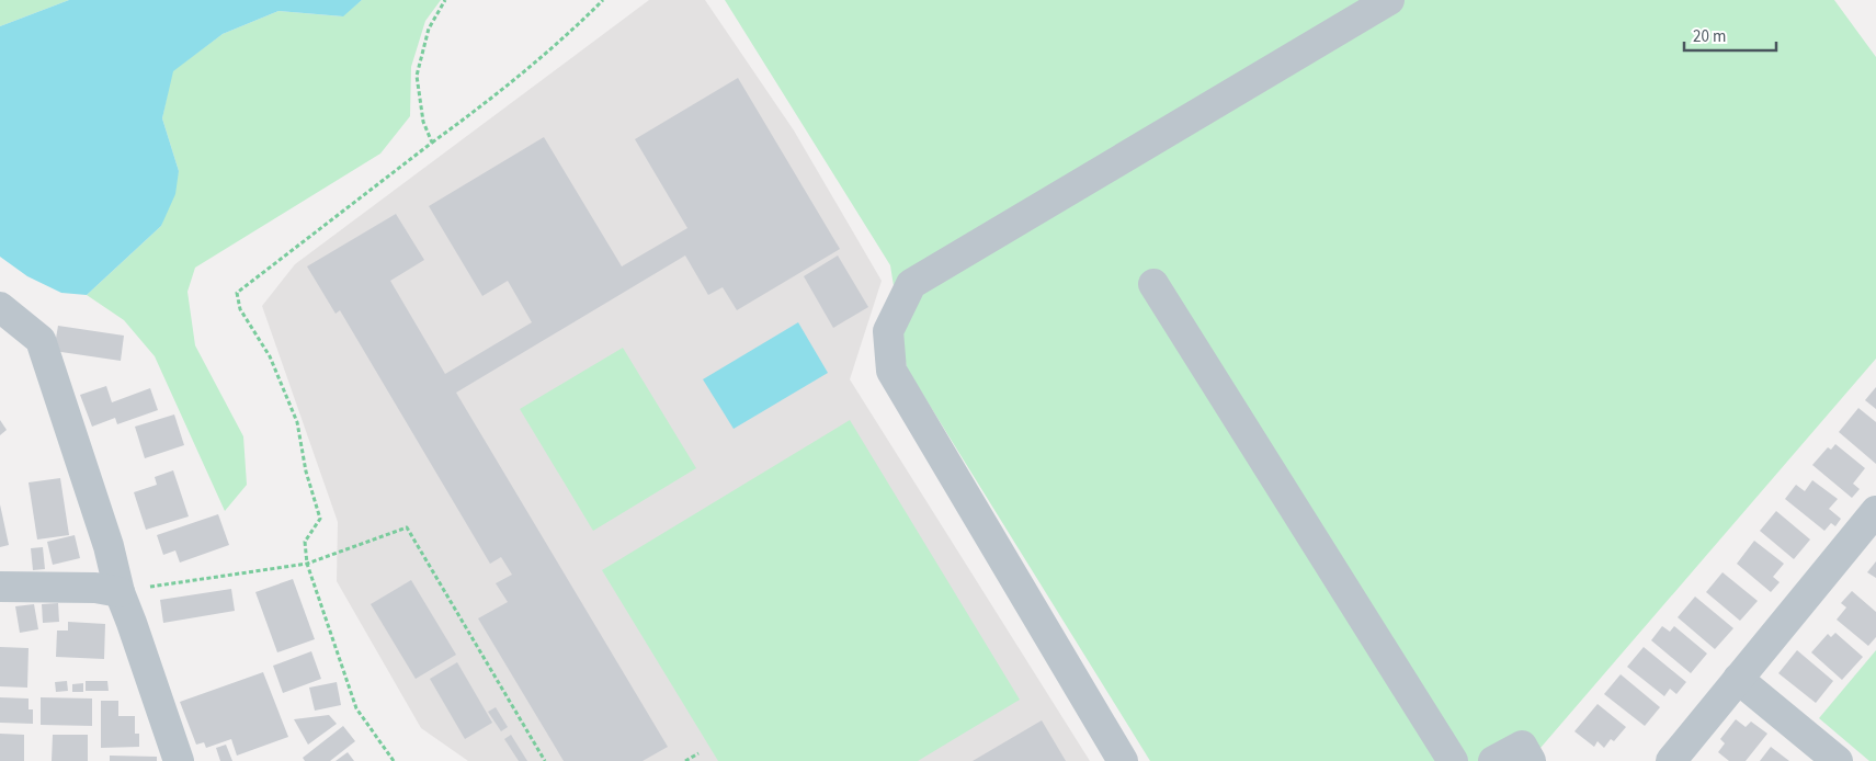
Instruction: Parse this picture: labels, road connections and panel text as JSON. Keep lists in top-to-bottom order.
{
  "scale_bar": "20 m"
}
